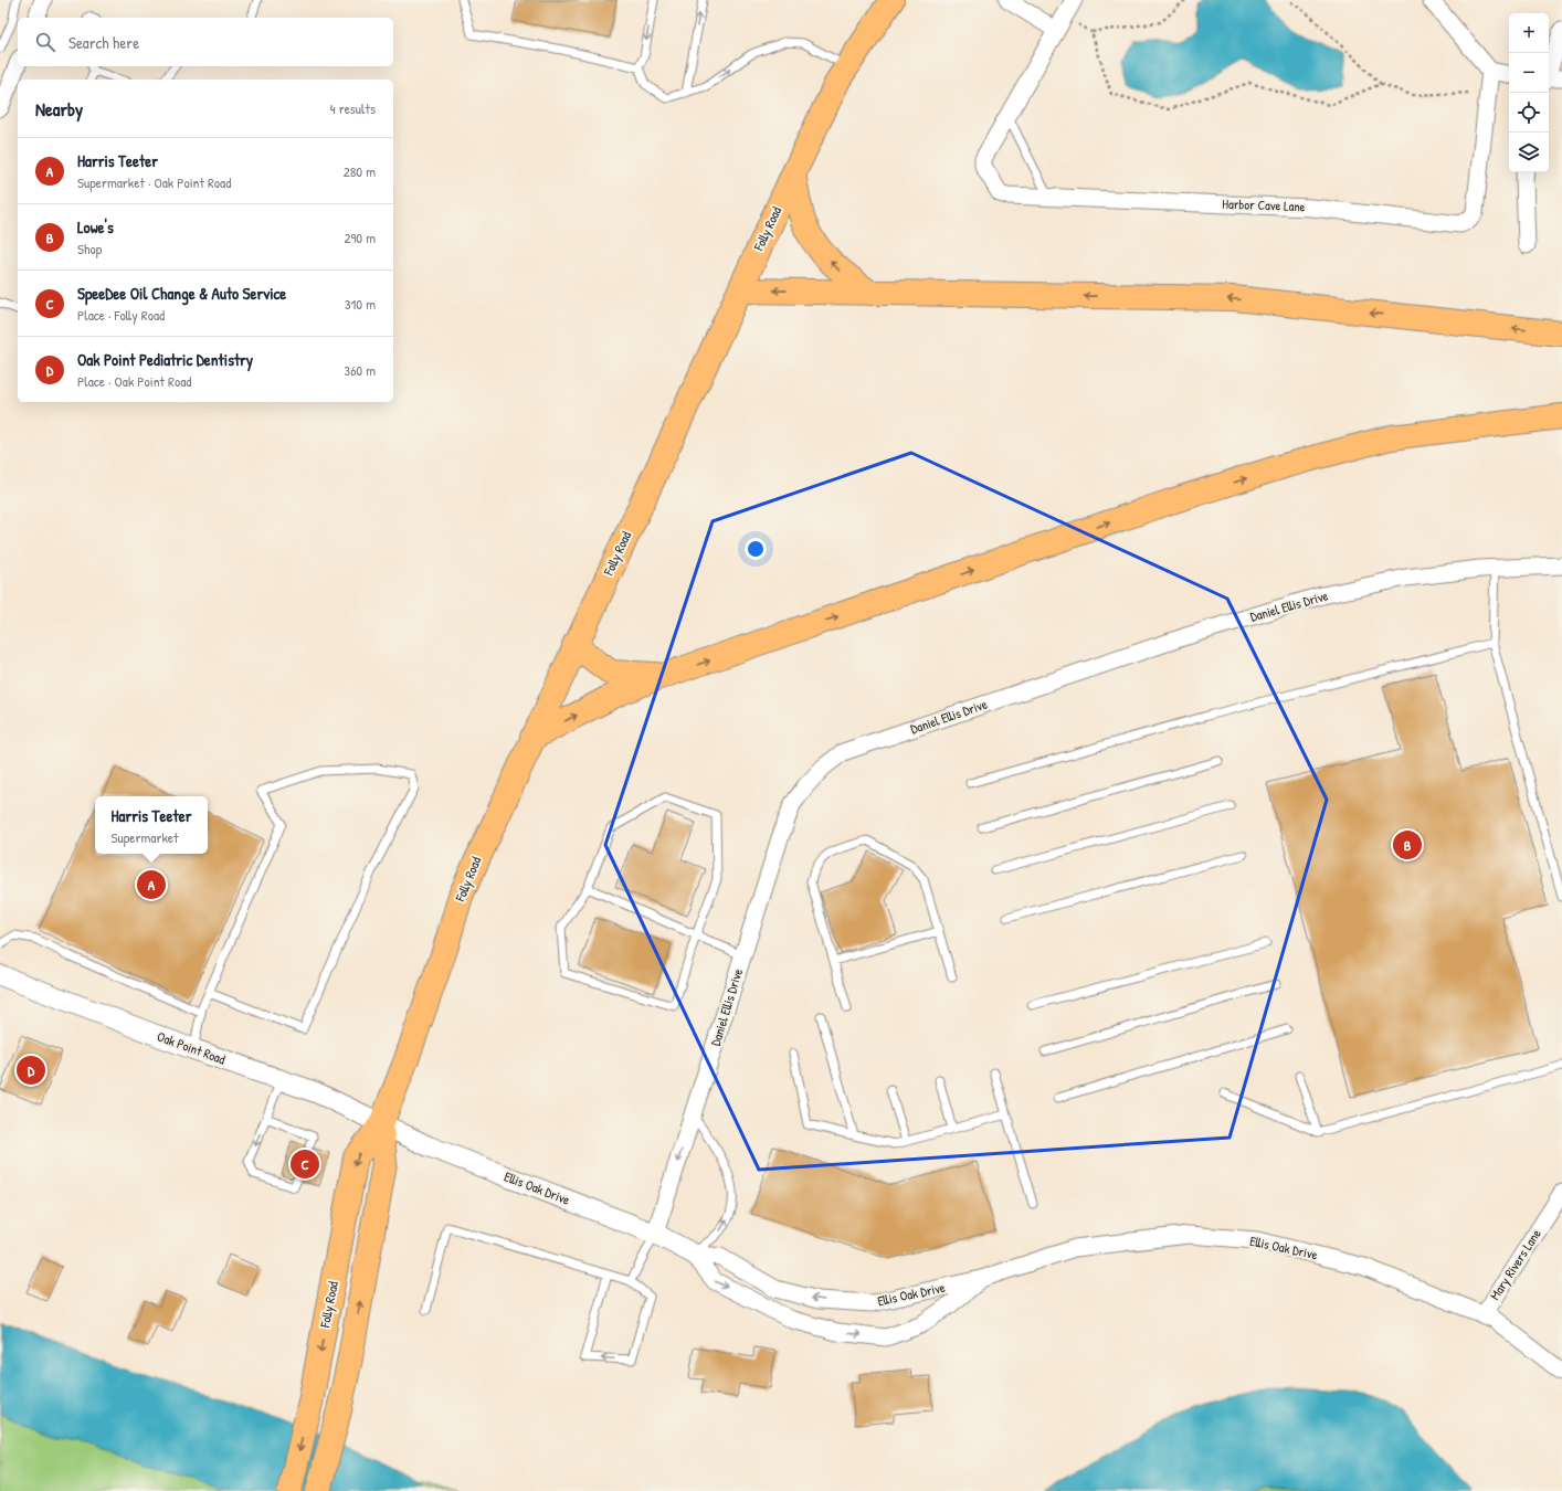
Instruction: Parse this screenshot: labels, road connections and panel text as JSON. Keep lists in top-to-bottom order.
{
  "streets": {
    "main road": ["Folly Road"],
    "street": [
      "Harbor Cave Lane",
      "Daniel Ellis Drive",
      "Oak Point Road",
      "Ellis Oak Drive",
      "Mary Rivers Lane"
    ]
  },
  "crossings": [
    ["Folly Road", "Oak Point Road"],
    ["Folly Road", "Ellis Oak Drive"],
    ["Daniel Ellis Drive", "Ellis Oak Drive"],
    ["Oak Point Road", "Ellis Oak Drive"],
    ["Ellis Oak Drive", "Mary Rivers Lane"]
  ],
  "page": {
    "map_buttons": ["+", "−"],
    "search": "Search here",
    "heading": ["Nearby", "4 results"],
    "list": [
      {
        "mark": "A",
        "name": "Harris Teeter",
        "note": "Supermarket · Oak Point Road",
        "value": "280 m"
      },
      {
        "mark": "B",
        "name": "Lowe's",
        "note": "Shop",
        "value": "290 m"
      },
      {
        "mark": "C",
        "name": "SpeeDee Oil Change & Auto Service",
        "note": "Place · Folly Road",
        "value": "310 m"
      },
      {
        "mark": "D",
        "name": "Oak Point Pediatric Dentistry",
        "note": "Place · Oak Point Road",
        "value": "360 m"
      }
    ],
    "popup": ["Harris Teeter", "Supermarket"],
    "pins": [
      "B",
      "A",
      "D",
      "C"
    ]
  }
}
